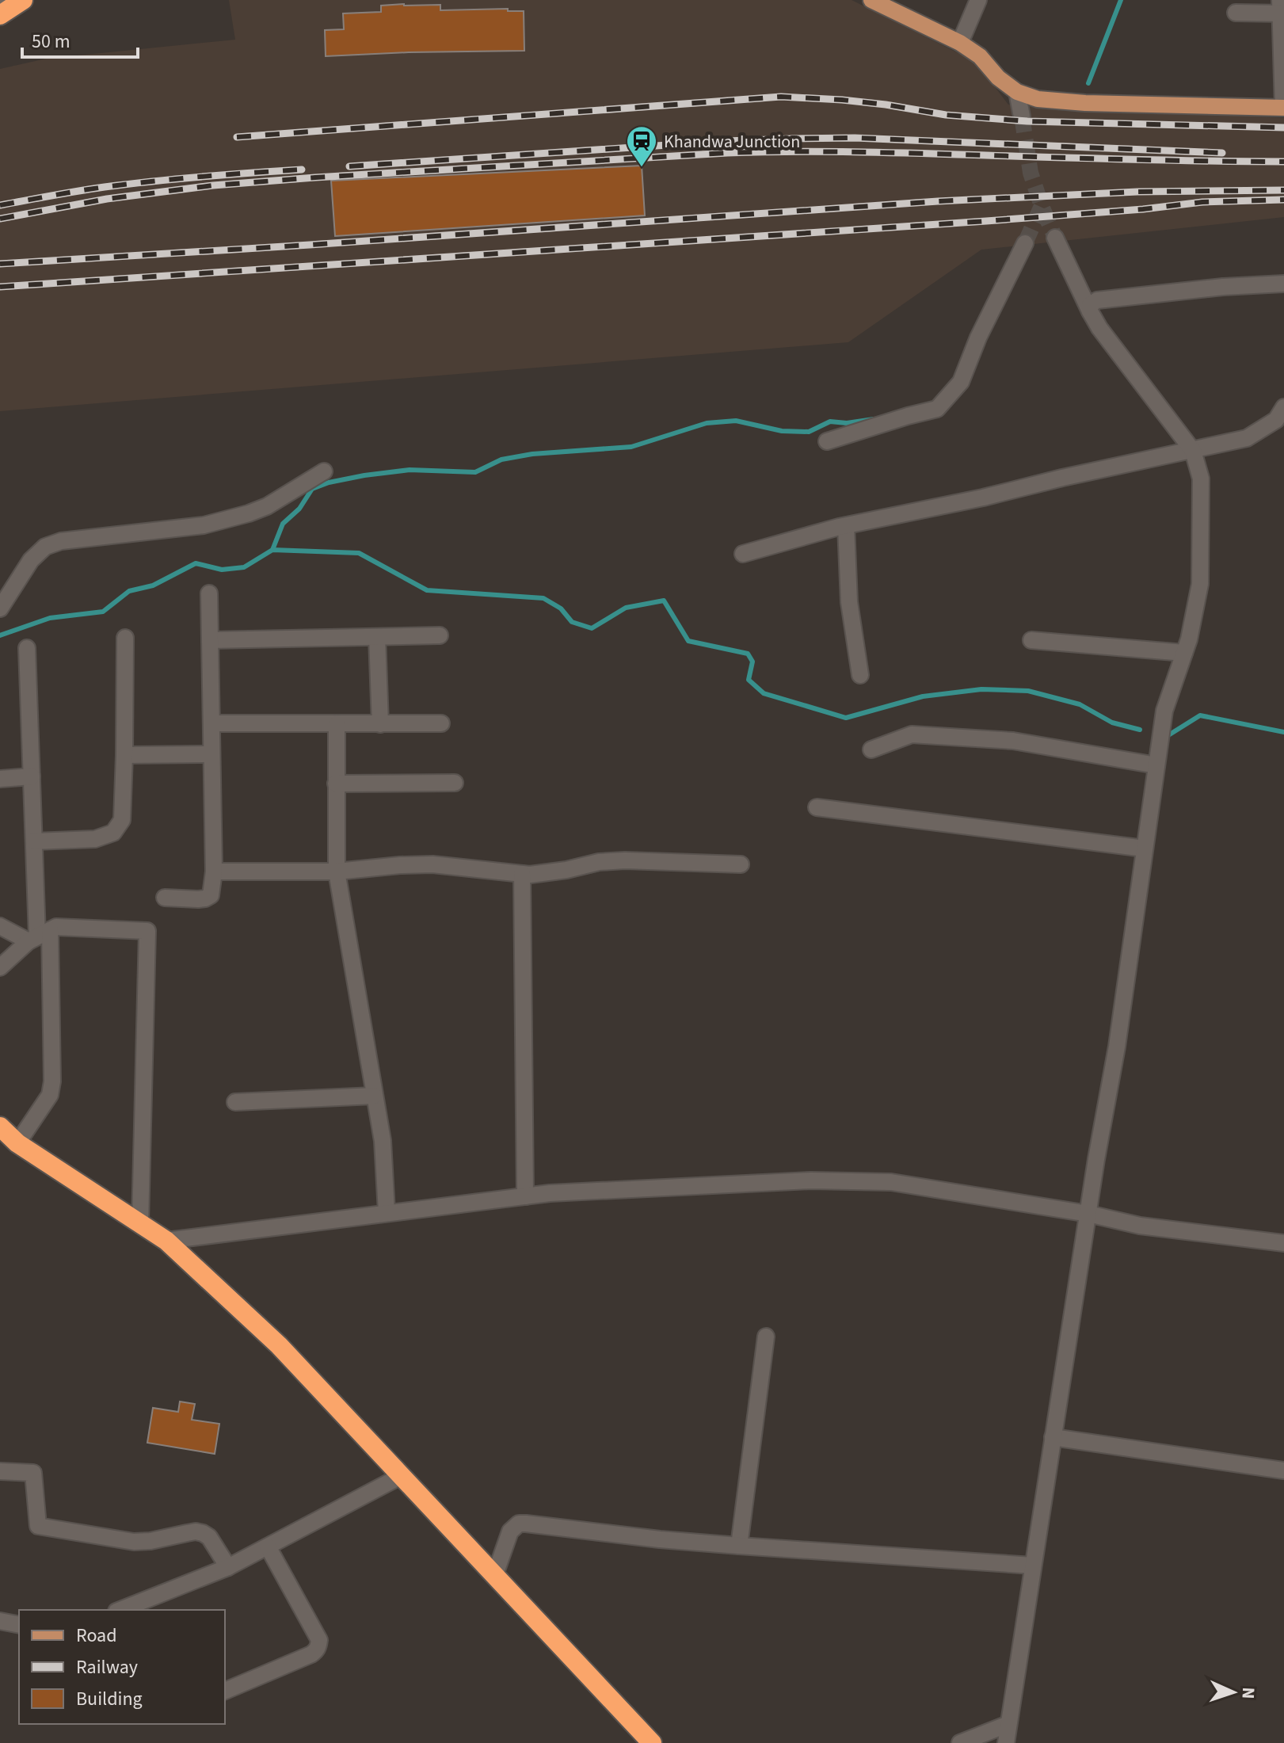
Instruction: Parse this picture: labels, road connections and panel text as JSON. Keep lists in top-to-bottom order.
{
  "places": {
    "station": ["Khandwa Junction"]
  },
  "legend": ["Road", "Railway", "Building"],
  "scale_bar": "50 m",
  "north": "right"
}
